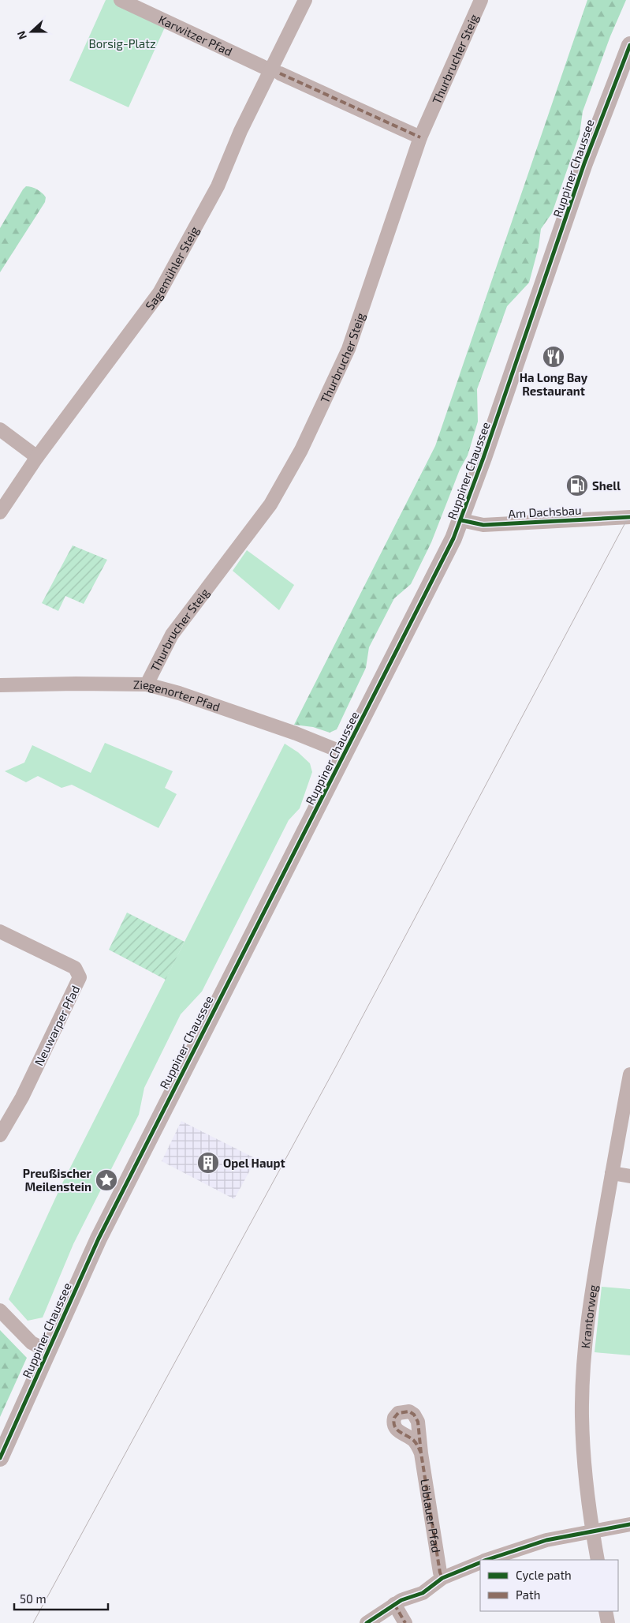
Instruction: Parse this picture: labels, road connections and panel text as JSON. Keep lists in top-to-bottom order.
{
  "streets": {
    "main road": ["Ruppiner Chaussee"],
    "street": [
      "Karwitzer Pfad",
      "Thurbrucher Steig",
      "Sagemühler Steig",
      "Am Dachsbau",
      "Ziegenorter Pfad",
      "Neuwarper Pfad",
      "Krantorweg",
      "Löblauer Pfad"
    ]
  },
  "crossings": [
    ["Karwitzer Pfad", "Thurbrucher Steig"],
    ["Karwitzer Pfad", "Sagemühler Steig"],
    ["Thurbrucher Steig", "Ziegenorter Pfad"],
    ["Ruppiner Chaussee", "Am Dachsbau"],
    ["Ruppiner Chaussee", "Ziegenorter Pfad"]
  ],
  "parks": ["Borsig-Platz"],
  "places": {
    "restaurant": ["Ha Long Bay Restaurant"],
    "fuel station": ["Shell"],
    "building": ["Opel Haupt"],
    "place": ["Preußischer Meilenstein"]
  },
  "legend": ["Cycle path", "Path"],
  "scale_bar": "50 m",
  "north": "left"
}
